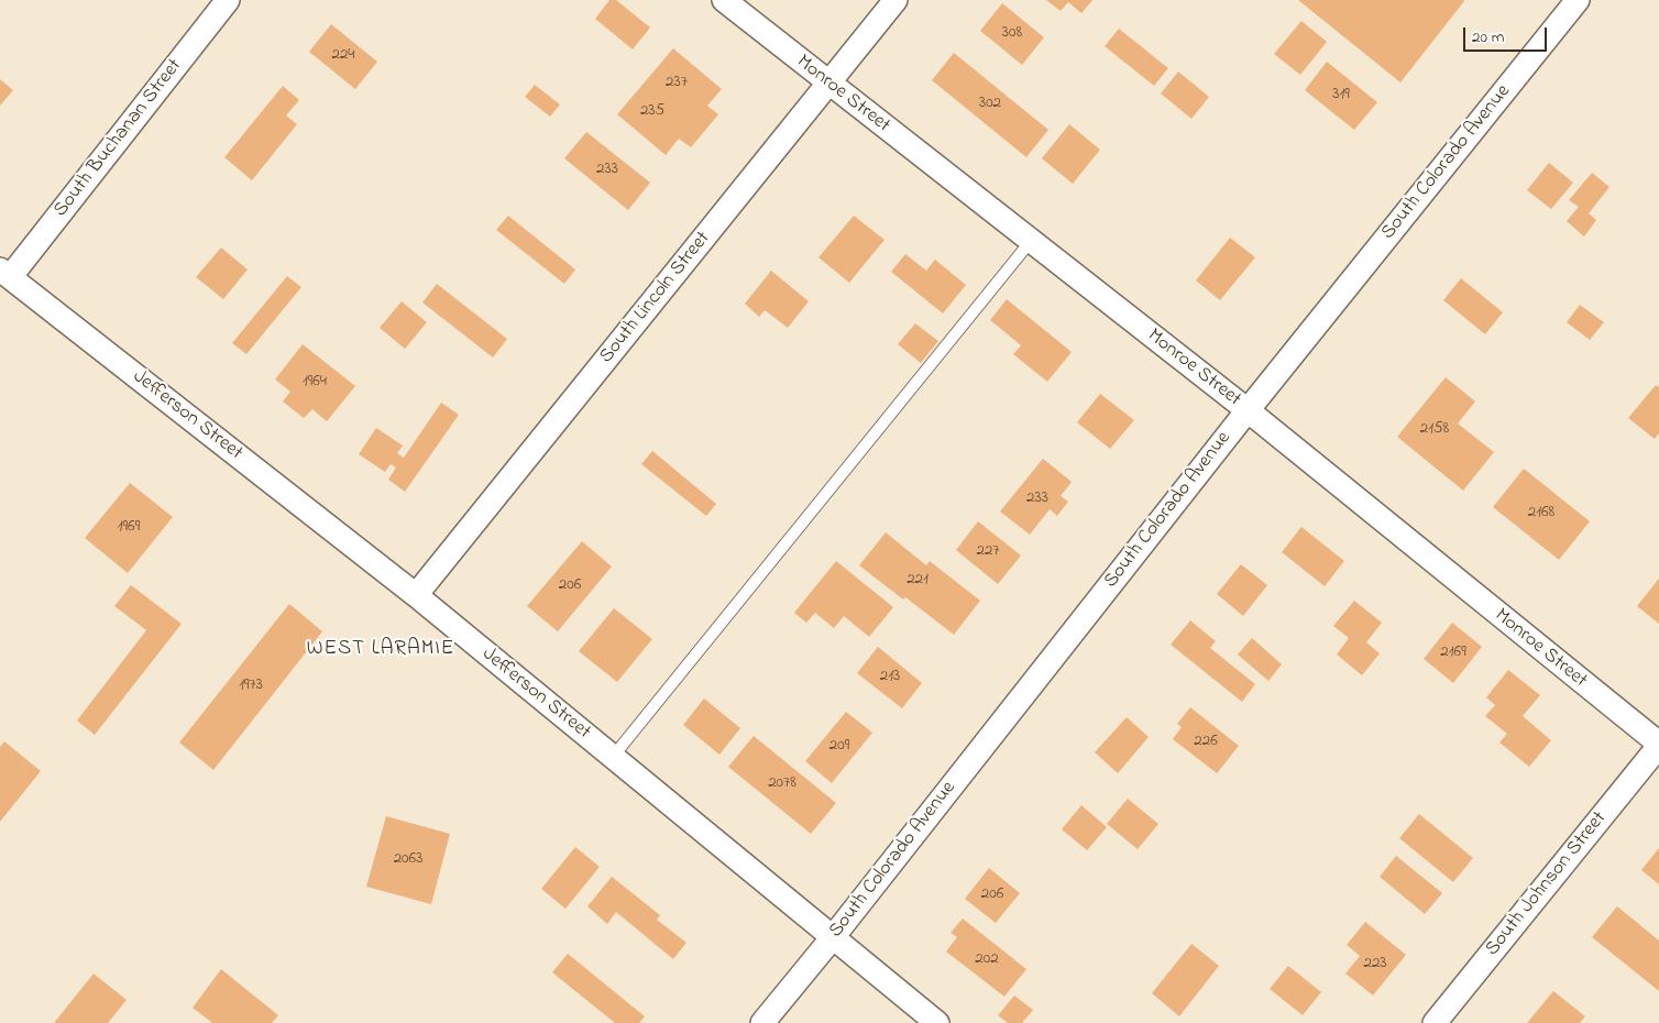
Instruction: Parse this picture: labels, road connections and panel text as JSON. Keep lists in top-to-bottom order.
{
  "streets": {
    "street": [
      "Monroe Street",
      "South Buchanan Street",
      "South Colorado Avenue",
      "South Lincoln Street",
      "Jefferson Street",
      "South Johnson Street"
    ]
  },
  "crossings": [
    ["Monroe Street", "South Colorado Avenue"],
    ["Monroe Street", "South Lincoln Street"],
    ["Monroe Street", "South Johnson Street"],
    ["South Buchanan Street", "Jefferson Street"],
    ["South Colorado Avenue", "Jefferson Street"],
    ["South Lincoln Street", "Jefferson Street"]
  ],
  "districts": ["WEST LARAMIE"],
  "house_numbers": [
    "308",
    "224",
    "237",
    "319",
    "302",
    "235",
    "233",
    "1964",
    "2158",
    "233",
    "2168",
    "1969",
    "227",
    "221",
    "206",
    "2169",
    "213",
    "1973",
    "226",
    "209",
    "2078",
    "2063",
    "206",
    "202",
    "223"
  ],
  "scale_bar": "20 m"
}
